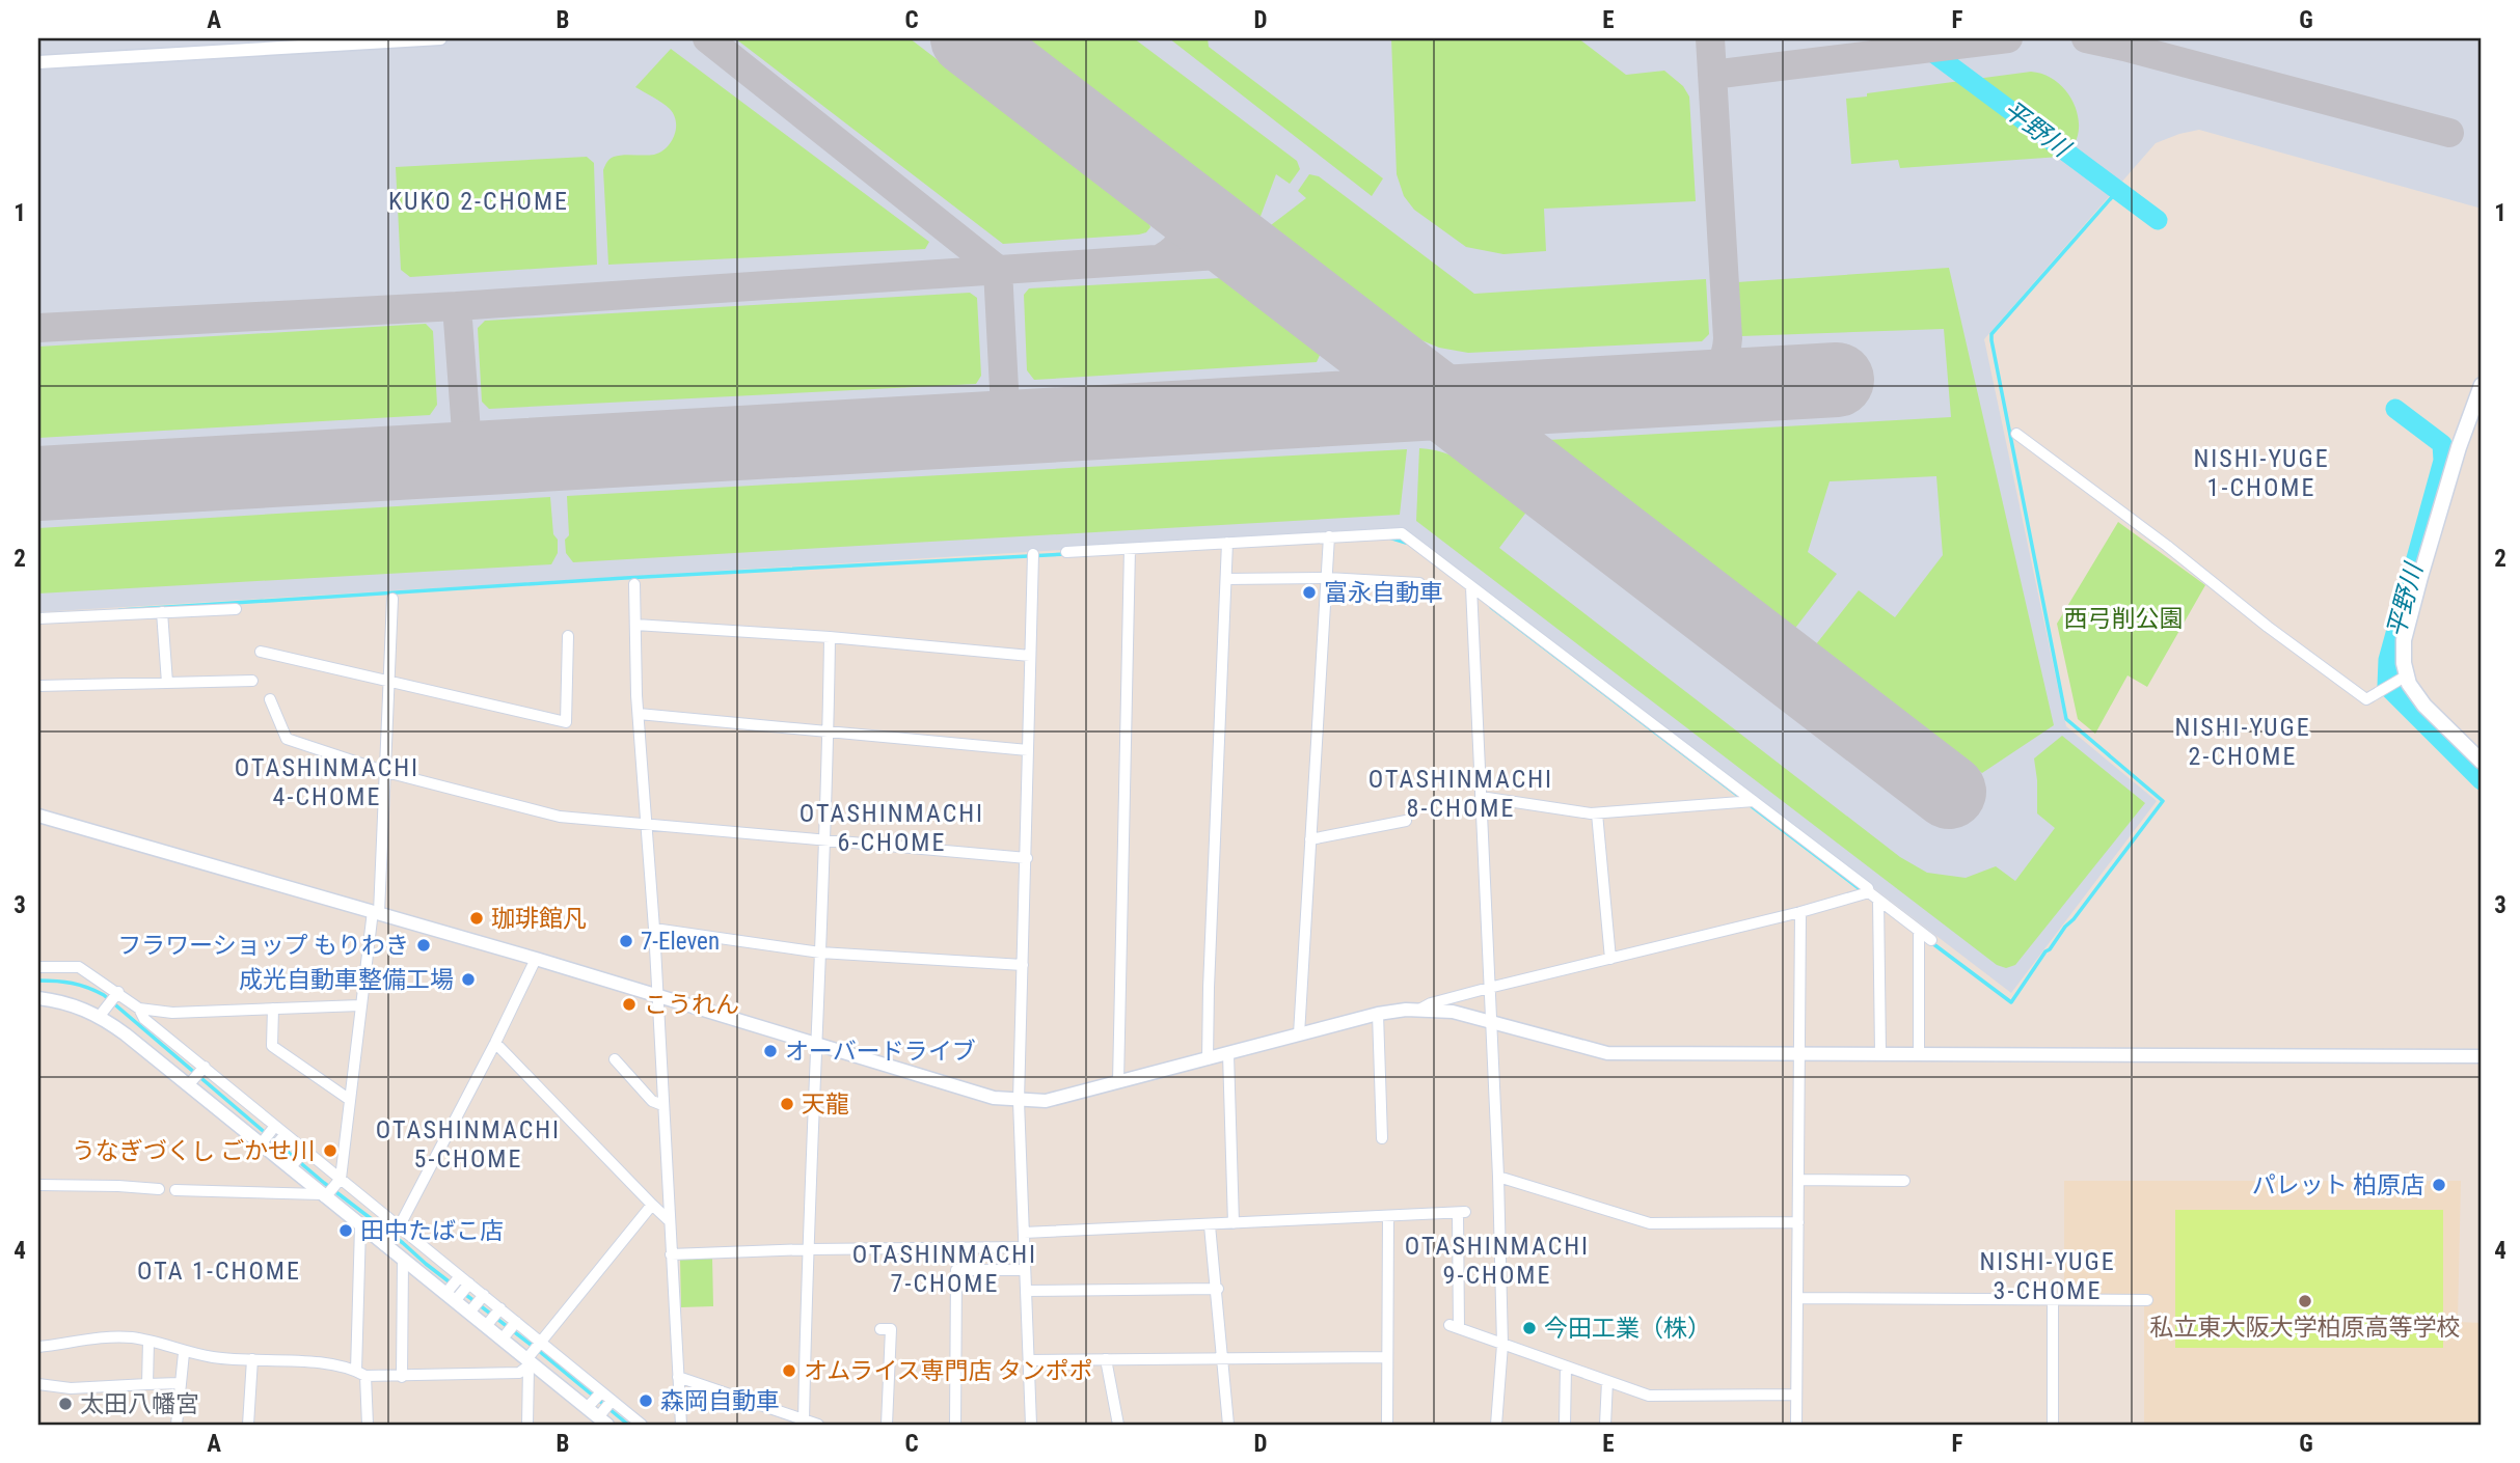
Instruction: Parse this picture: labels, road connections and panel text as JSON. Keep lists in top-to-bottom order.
{
  "districts": [
    "KUKO 2-CHOME",
    "NISHI-YUGE 1-CHOME",
    "NISHI-YUGE 2-CHOME",
    "OTASHINMACHI 4-CHOME",
    "OTASHINMACHI 8-CHOME",
    "OTASHINMACHI 6-CHOME",
    "OTASHINMACHI 5-CHOME",
    "OTASHINMACHI 9-CHOME",
    "OTASHINMACHI 7-CHOME",
    "NISHI-YUGE 3-CHOME",
    "OTA 1-CHOME"
  ],
  "water": ["平野川"],
  "parks": ["西弓削公園"],
  "places": [
    "富永自動車",
    "珈琲館凡",
    "7-Eleven",
    "フラワーショップ もりわき",
    "成光自動車整備工場",
    "こうれん",
    "オーバードライブ",
    "天龍",
    "うなぎづくし ごかせ川",
    "パレット 柏原店",
    "田中たばこ店",
    "私立東大阪大学柏原高等学校",
    "今田工業（株）",
    "オムライス専門店 タンポポ",
    "森岡自動車",
    "太田八幡宮"
  ],
  "grid": {
    "columns": [
      "A",
      "B",
      "C",
      "D",
      "E",
      "F",
      "G"
    ],
    "rows": [
      "1",
      "2",
      "3",
      "4"
    ]
  }
}
